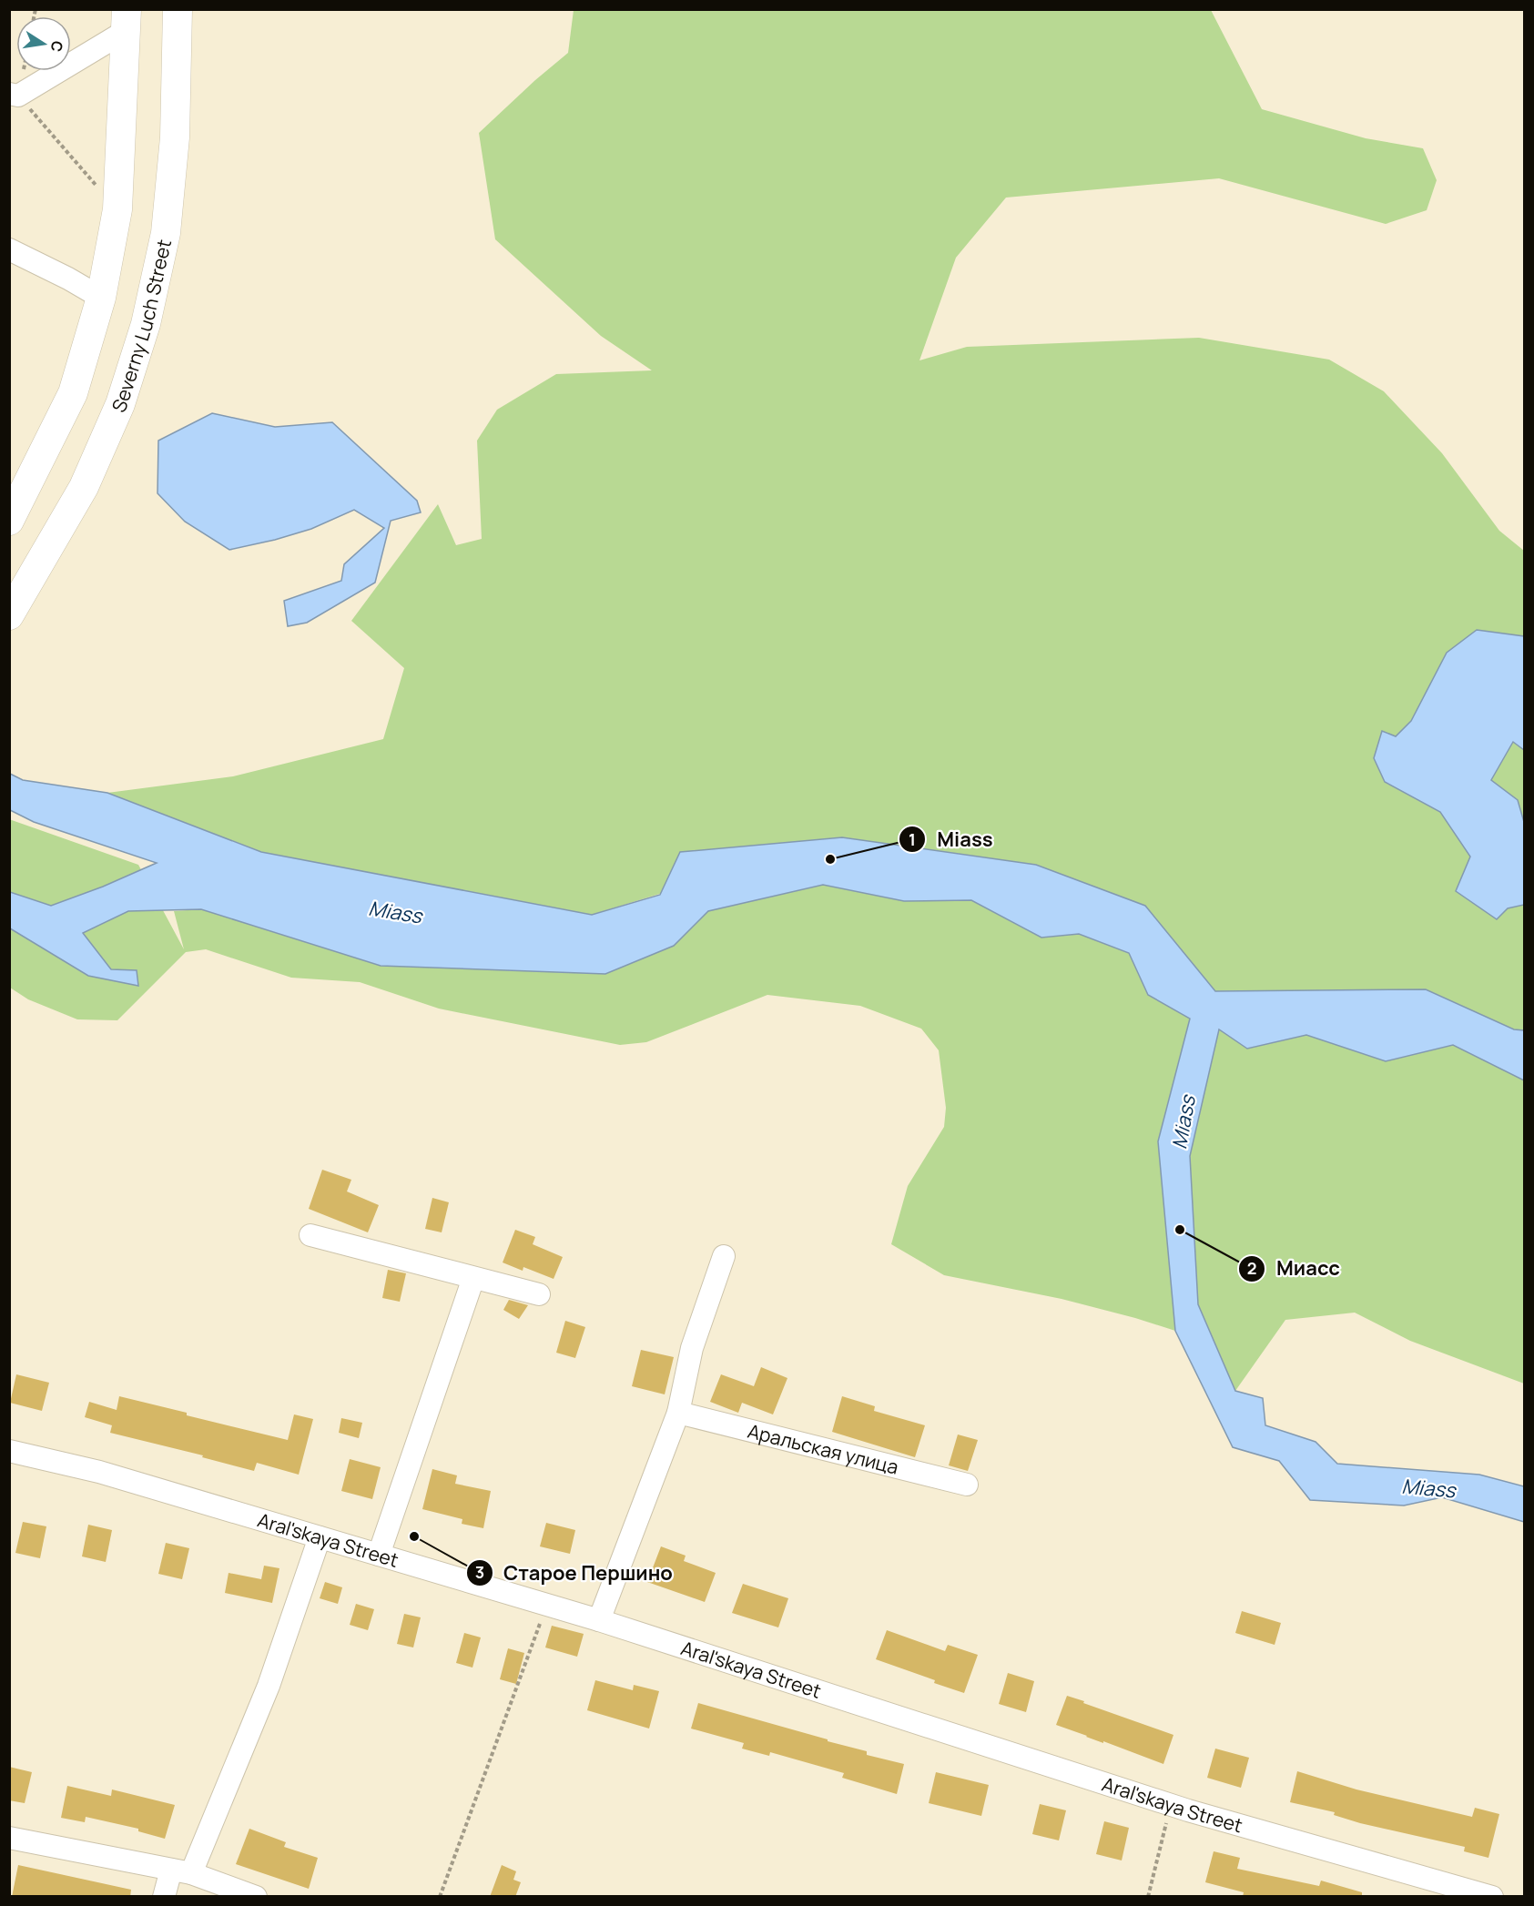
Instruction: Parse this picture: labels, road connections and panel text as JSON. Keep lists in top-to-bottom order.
{
  "streets": {
    "main road": ["Severny Luch Street"],
    "street": ["Аральская улица", "Aral'skaya Street"]
  },
  "water": ["Miass"],
  "places": ["Miass", "Миасс", "Старое Першино"],
  "north": "right"
}
